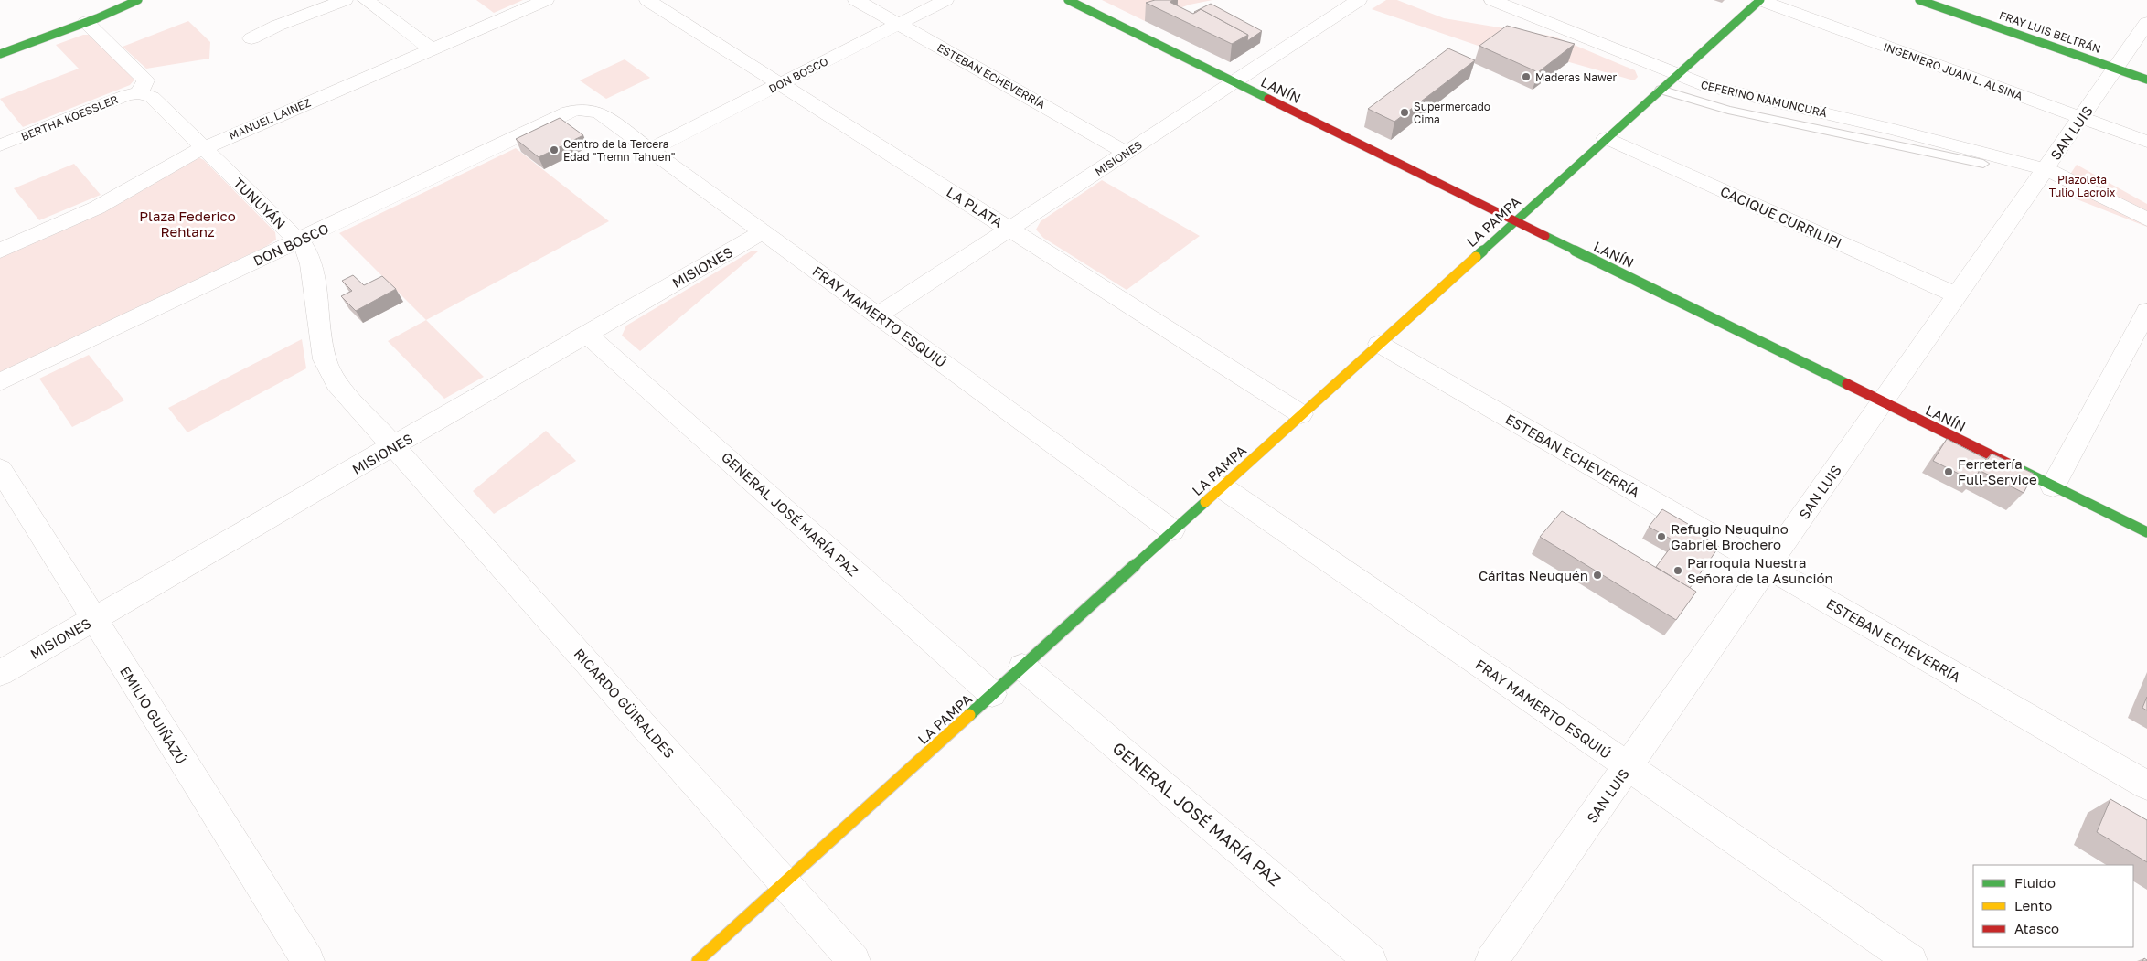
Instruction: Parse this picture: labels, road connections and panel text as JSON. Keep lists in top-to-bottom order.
{
  "streets": {
    "street": [
      "FRAY LUIS BELTRÁN",
      "INGENIERO JUAN L. ALSINA",
      "DON BOSCO",
      "ESTEBAN ECHEVERRÍA",
      "LANÍN",
      "CEFERINO NAMUNCURÁ",
      "BERTHA KOESSLER",
      "MANUEL LAINEZ",
      "SAN LUIS",
      "MISIONES",
      "TUNUYÁN",
      "LA PLATA",
      "CACIQUE CURRILIPI",
      "LA PAMPA",
      "FRAY MAMERTO ESQUIÚ",
      "GENERAL JOSÉ MARÍA PAZ",
      "RICARDO GÜIRALDES",
      "EMILIO GUIÑAZÚ"
    ]
  },
  "crossings": [
    ["FRAY LUIS BELTRÁN", "SAN LUIS"],
    ["INGENIERO JUAN L. ALSINA", "SAN LUIS"],
    ["INGENIERO JUAN L. ALSINA", "LA PAMPA"],
    ["DON BOSCO", "ESTEBAN ECHEVERRÍA"],
    ["DON BOSCO", "TUNUYÁN"],
    ["DON BOSCO", "LA PLATA"],
    ["DON BOSCO", "FRAY MAMERTO ESQUIÚ"],
    ["ESTEBAN ECHEVERRÍA", "SAN LUIS"],
    ["ESTEBAN ECHEVERRÍA", "MISIONES"],
    ["ESTEBAN ECHEVERRÍA", "LA PAMPA"],
    ["LANÍN", "SAN LUIS"],
    ["LANÍN", "MISIONES"],
    ["LANÍN", "LA PAMPA"],
    ["CEFERINO NAMUNCURÁ", "SAN LUIS"],
    ["CEFERINO NAMUNCURÁ", "LA PAMPA"],
    ["BERTHA KOESSLER", "TUNUYÁN"],
    ["MANUEL LAINEZ", "TUNUYÁN"],
    ["SAN LUIS", "CACIQUE CURRILIPI"],
    ["SAN LUIS", "FRAY MAMERTO ESQUIÚ"],
    ["MISIONES", "TUNUYÁN"],
    ["MISIONES", "LA PLATA"],
    ["MISIONES", "FRAY MAMERTO ESQUIÚ"],
    ["MISIONES", "GENERAL JOSÉ MARÍA PAZ"],
    ["MISIONES", "RICARDO GÜIRALDES"],
    ["MISIONES", "EMILIO GUIÑAZÚ"],
    ["TUNUYÁN", "RICARDO GÜIRALDES"],
    ["LA PLATA", "LA PAMPA"],
    ["CACIQUE CURRILIPI", "LA PAMPA"],
    ["LA PAMPA", "FRAY MAMERTO ESQUIÚ"],
    ["LA PAMPA", "GENERAL JOSÉ MARÍA PAZ"],
    ["LA PAMPA", "RICARDO GÜIRALDES"]
  ],
  "parks": ["Plazoleta Tulio Lacroix", "Plaza Federico Rehtanz"],
  "places": [
    "Maderas Nawer",
    "Supermercado Cima",
    "Centro de la Tercera Edad \"Tremn Tahuen\"",
    "Ferretería Full-Service",
    "Refugio Neuquino Gabriel Brochero",
    "Parroquia Nuestra Señora de la Asunción",
    "Cáritas Neuquén"
  ],
  "legend": ["Fluido", "Lento", "Atasco"]
}
